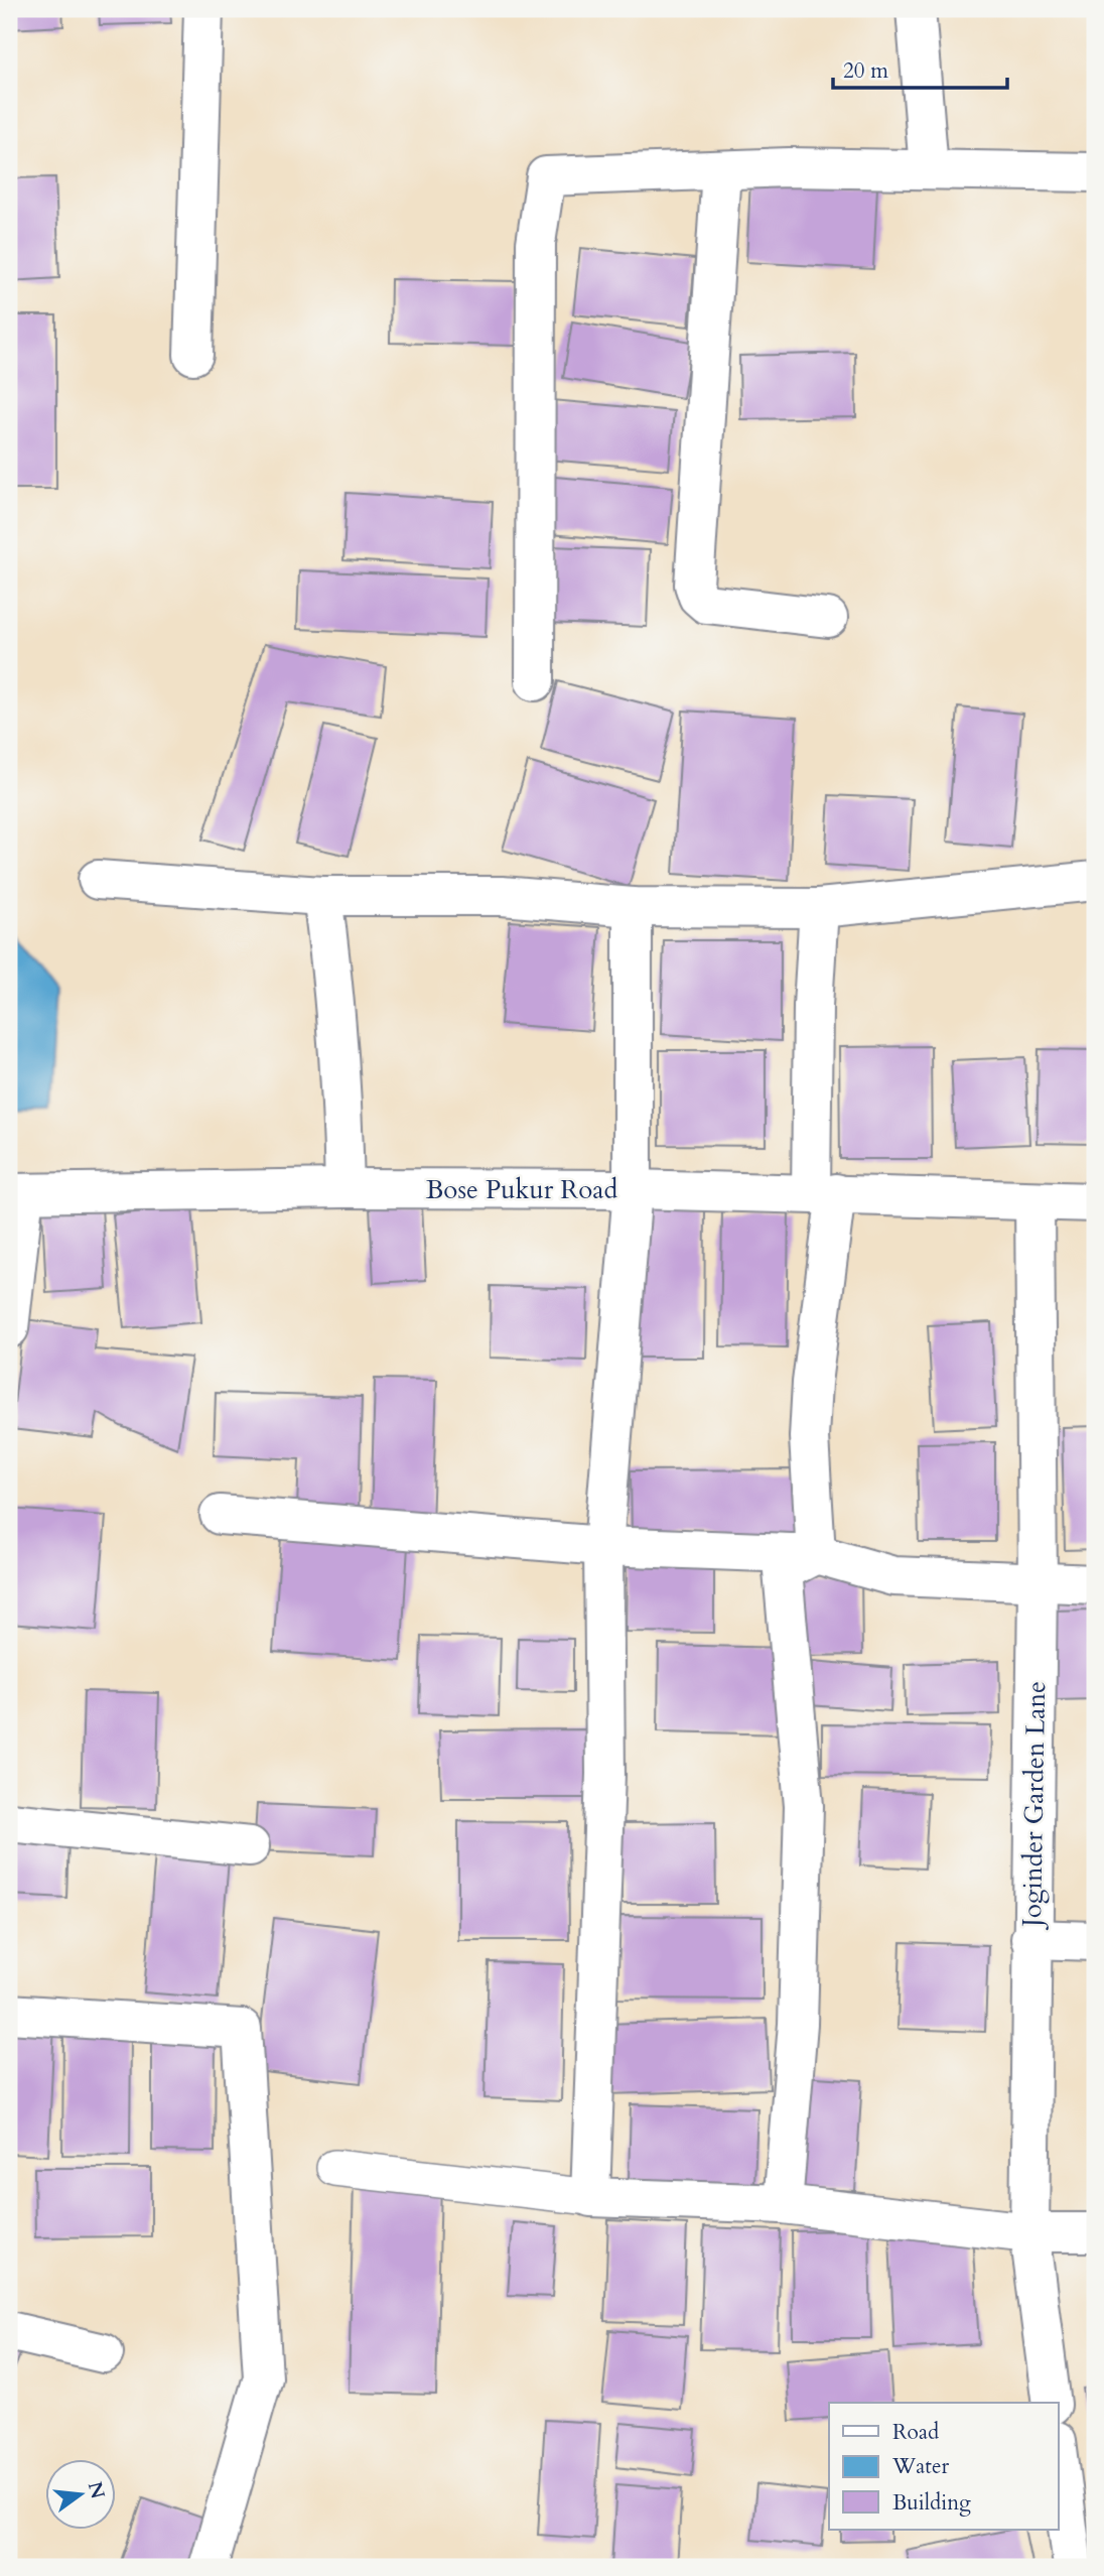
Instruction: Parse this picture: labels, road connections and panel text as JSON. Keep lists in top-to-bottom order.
{
  "streets": {
    "street": ["Bose Pukur Road", "Joginder Garden Lane"]
  },
  "crossings": [
    ["Bose Pukur Road", "Joginder Garden Lane"]
  ],
  "legend": ["Road", "Water", "Building"],
  "scale_bar": "20 m",
  "north": "right"
}
